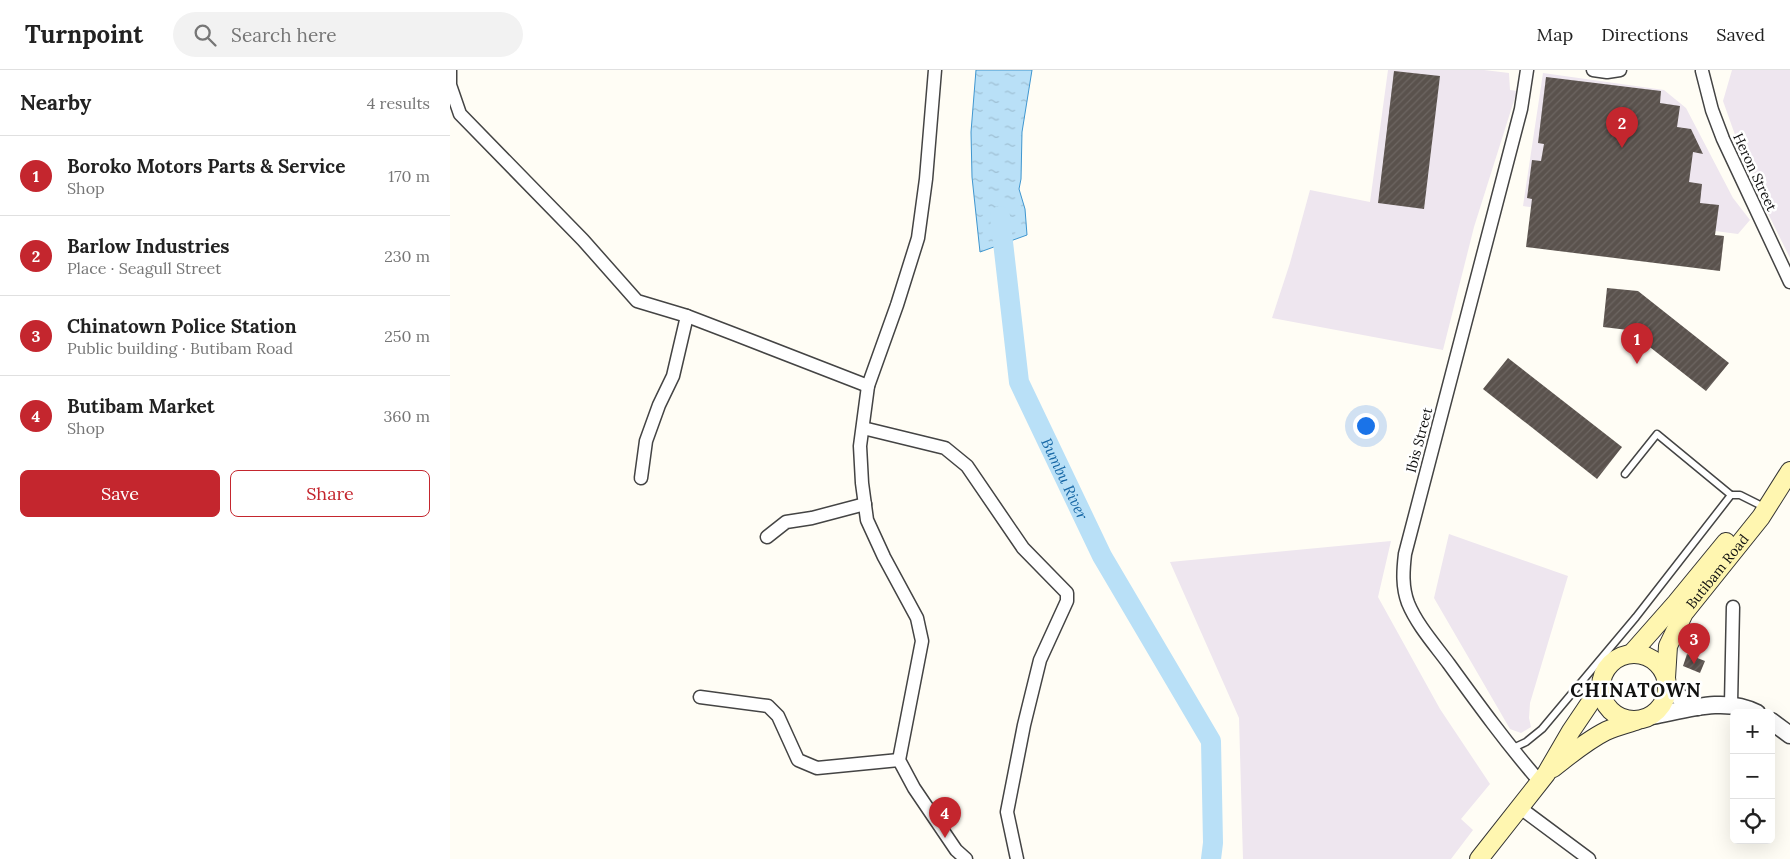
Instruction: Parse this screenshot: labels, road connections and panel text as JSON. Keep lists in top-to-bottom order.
{
  "streets": {
    "main road": ["Butibam Road"],
    "street": ["Heron Street", "Ibis Street"]
  },
  "districts": ["CHINATOWN"],
  "water": ["Bumbu River"],
  "page": {
    "header": "Turnpoint",
    "search": "Search here",
    "nav": ["Map", "Directions", "Saved"],
    "heading": ["Nearby", "4 results"],
    "pins": [
      "2",
      "1",
      "3",
      "4"
    ],
    "list": [
      {
        "mark": "1",
        "name": "Boroko Motors Parts & Service",
        "note": "Shop",
        "value": "170 m"
      },
      {
        "mark": "2",
        "name": "Barlow Industries",
        "note": "Place · Seagull Street",
        "value": "230 m"
      },
      {
        "mark": "3",
        "name": "Chinatown Police Station",
        "note": "Public building · Butibam Road",
        "value": "250 m"
      },
      {
        "mark": "4",
        "name": "Butibam Market",
        "note": "Shop",
        "value": "360 m"
      }
    ],
    "buttons": ["Save", "Share"],
    "map_buttons": ["+", "−"]
  }
}
